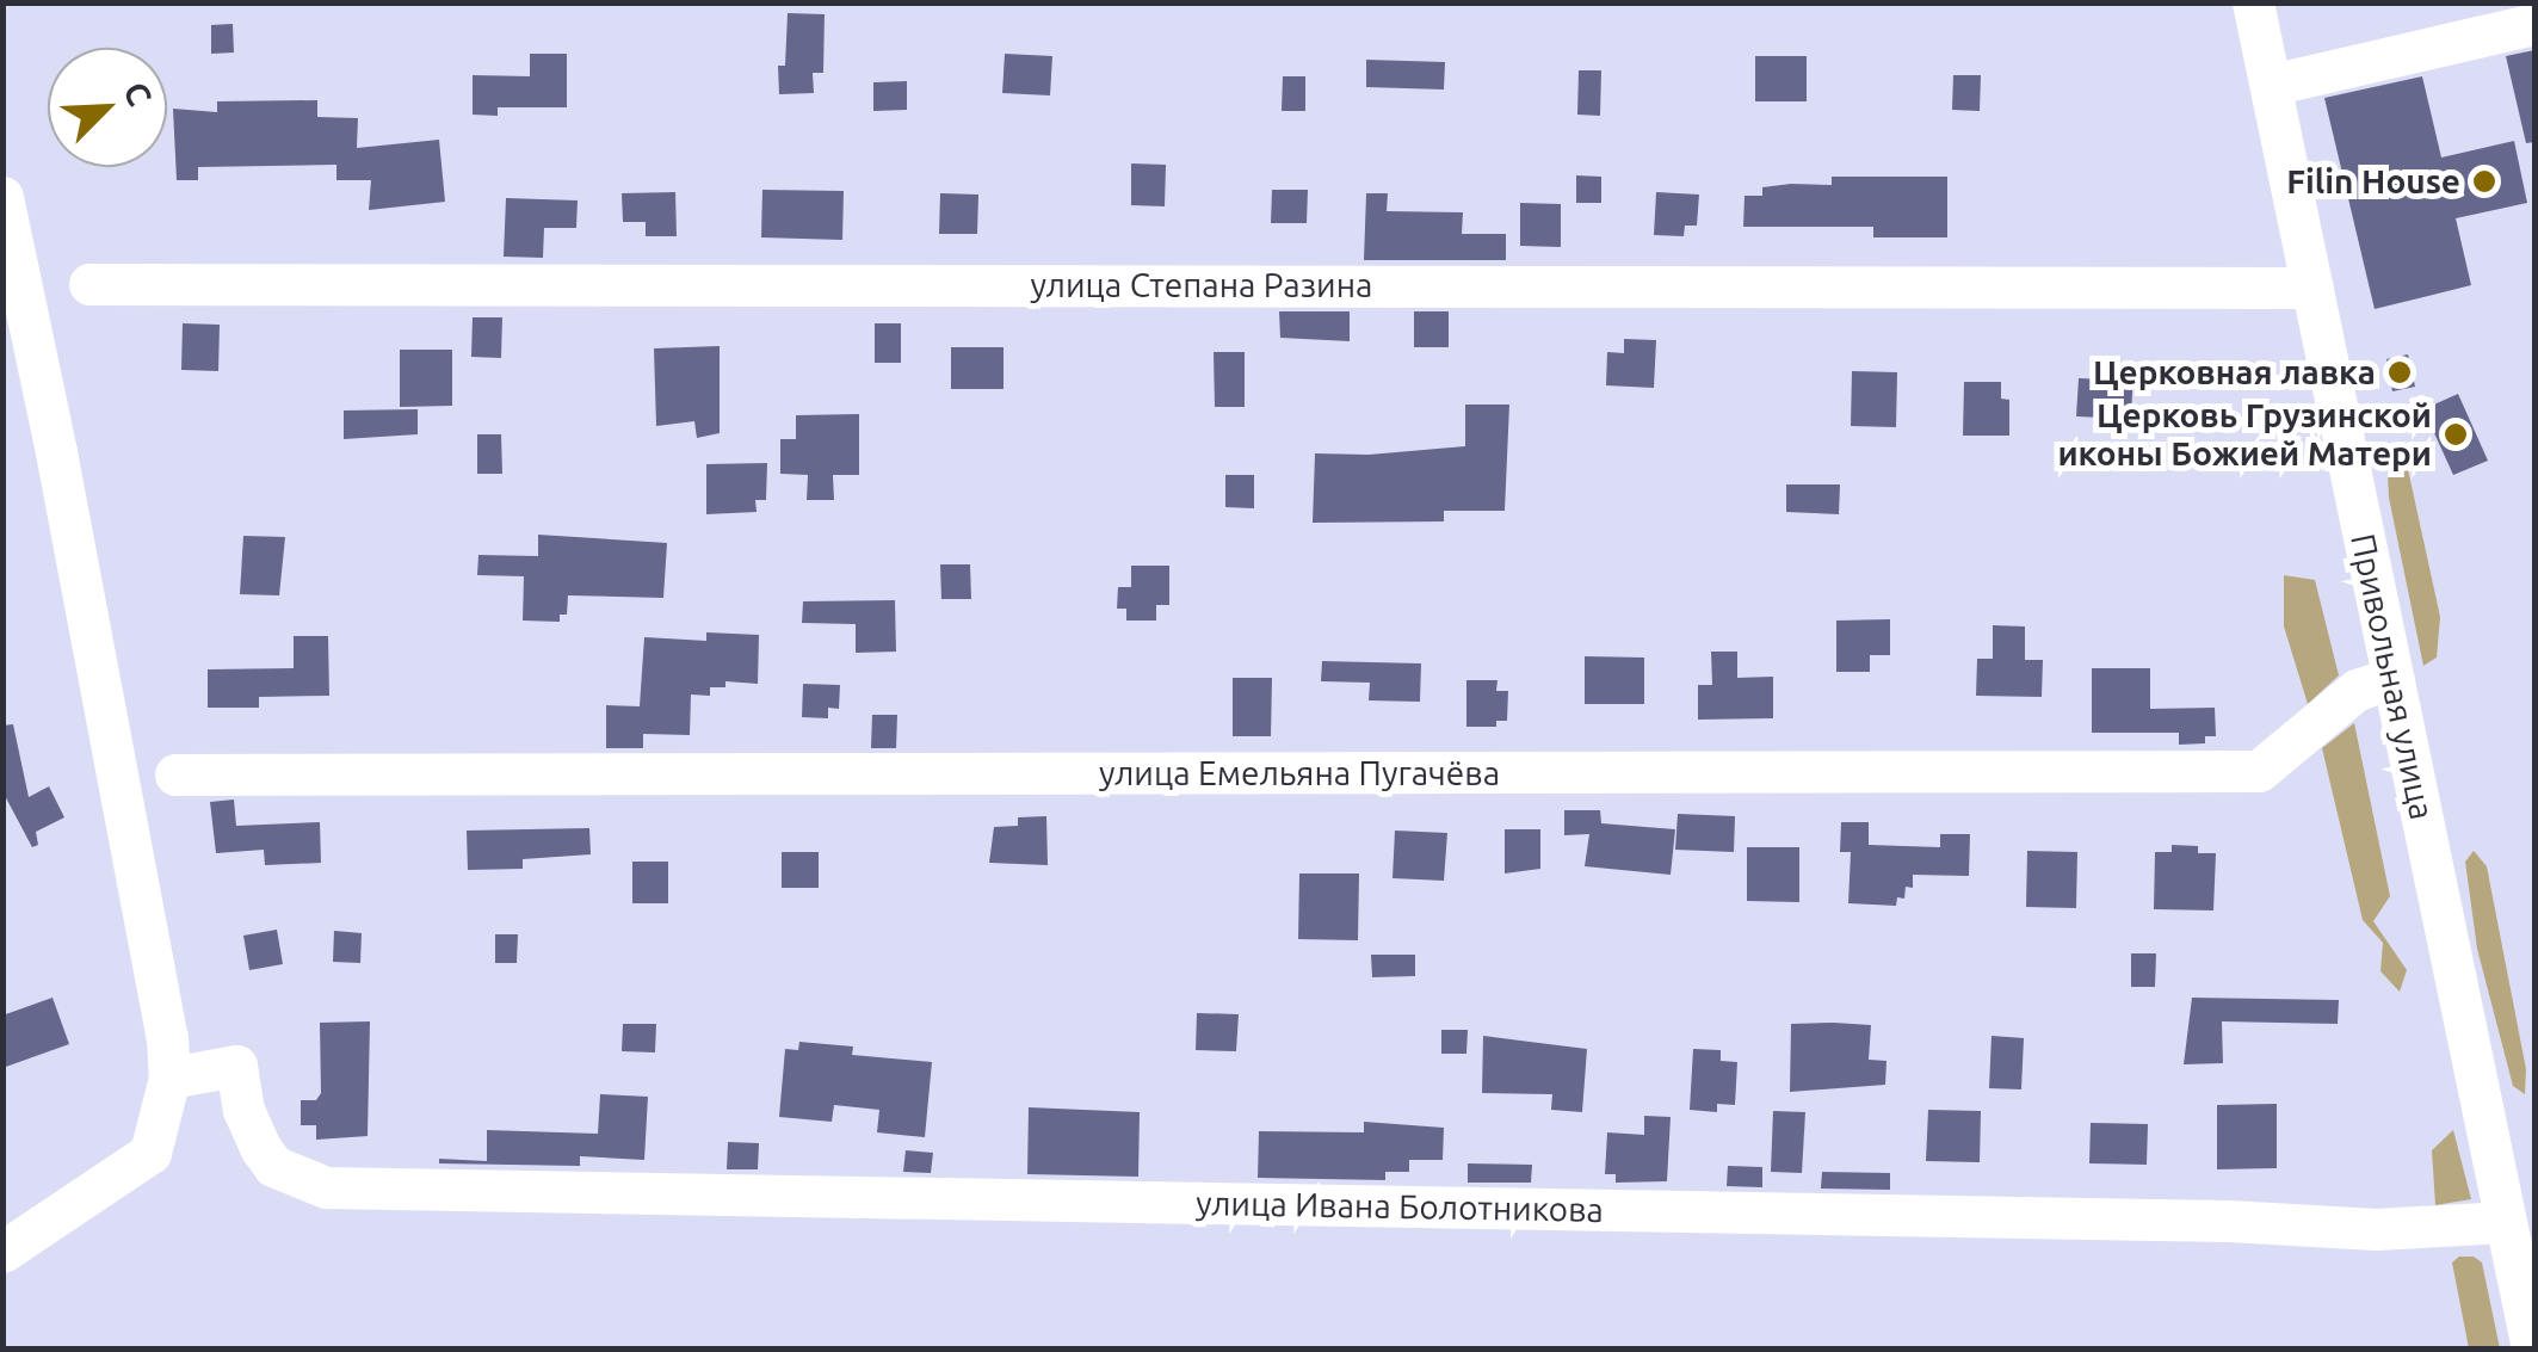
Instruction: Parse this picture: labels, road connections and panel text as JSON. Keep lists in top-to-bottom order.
{
  "streets": {
    "street": [
      "улица Степана Разина",
      "Привольная улица",
      "улица Емельяна Пугачёва",
      "улица Ивана Болотникова"
    ]
  },
  "crossings": [
    ["улица Степана Разина", "Привольная улица"],
    ["Привольная улица", "улица Емельяна Пугачёва"],
    ["Привольная улица", "улица Ивана Болотникова"]
  ],
  "places": ["Filin House", "Церковная лавка", "Церковь Грузинской иконы Божией Матери"],
  "north": "top right"
}
